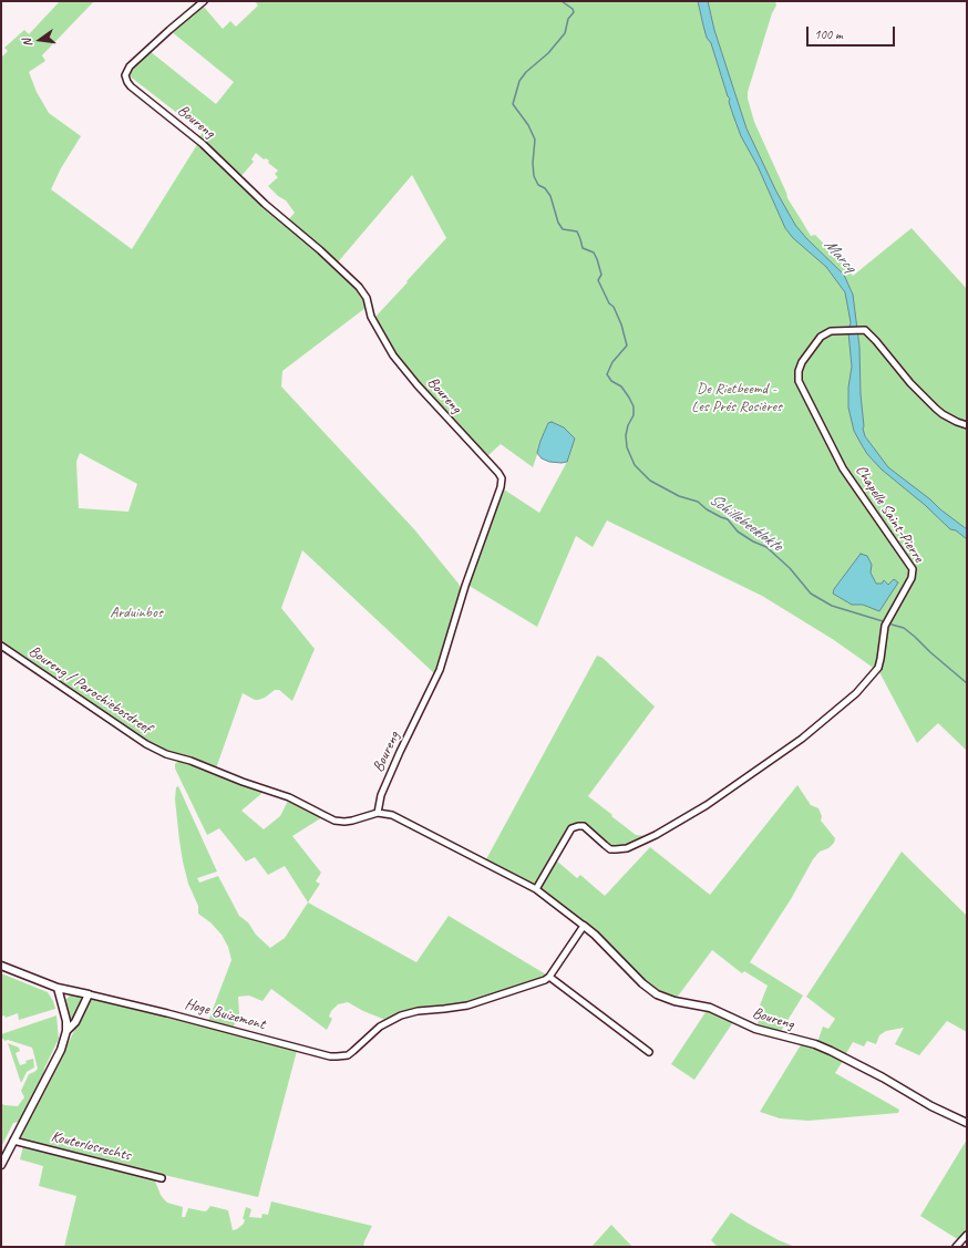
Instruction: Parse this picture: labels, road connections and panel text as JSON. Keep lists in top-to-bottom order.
{
  "streets": {
    "street": [
      "Boureng",
      "Chapelle Saint-Pierre",
      "Boureng / Parochiebosdreef",
      "Hoge Buizemont",
      "Kouterlosrechts"
    ]
  },
  "crossings": [
    ["Boureng", "Chapelle Saint-Pierre"],
    ["Boureng", "Boureng / Parochiebosdreef"]
  ],
  "water": ["Marcq", "Schillebeeklokte"],
  "parks": ["De Rietbeemd - Les Prés Rosières", "Arduinbos"],
  "scale_bar": "100 m",
  "north": "left"
}
